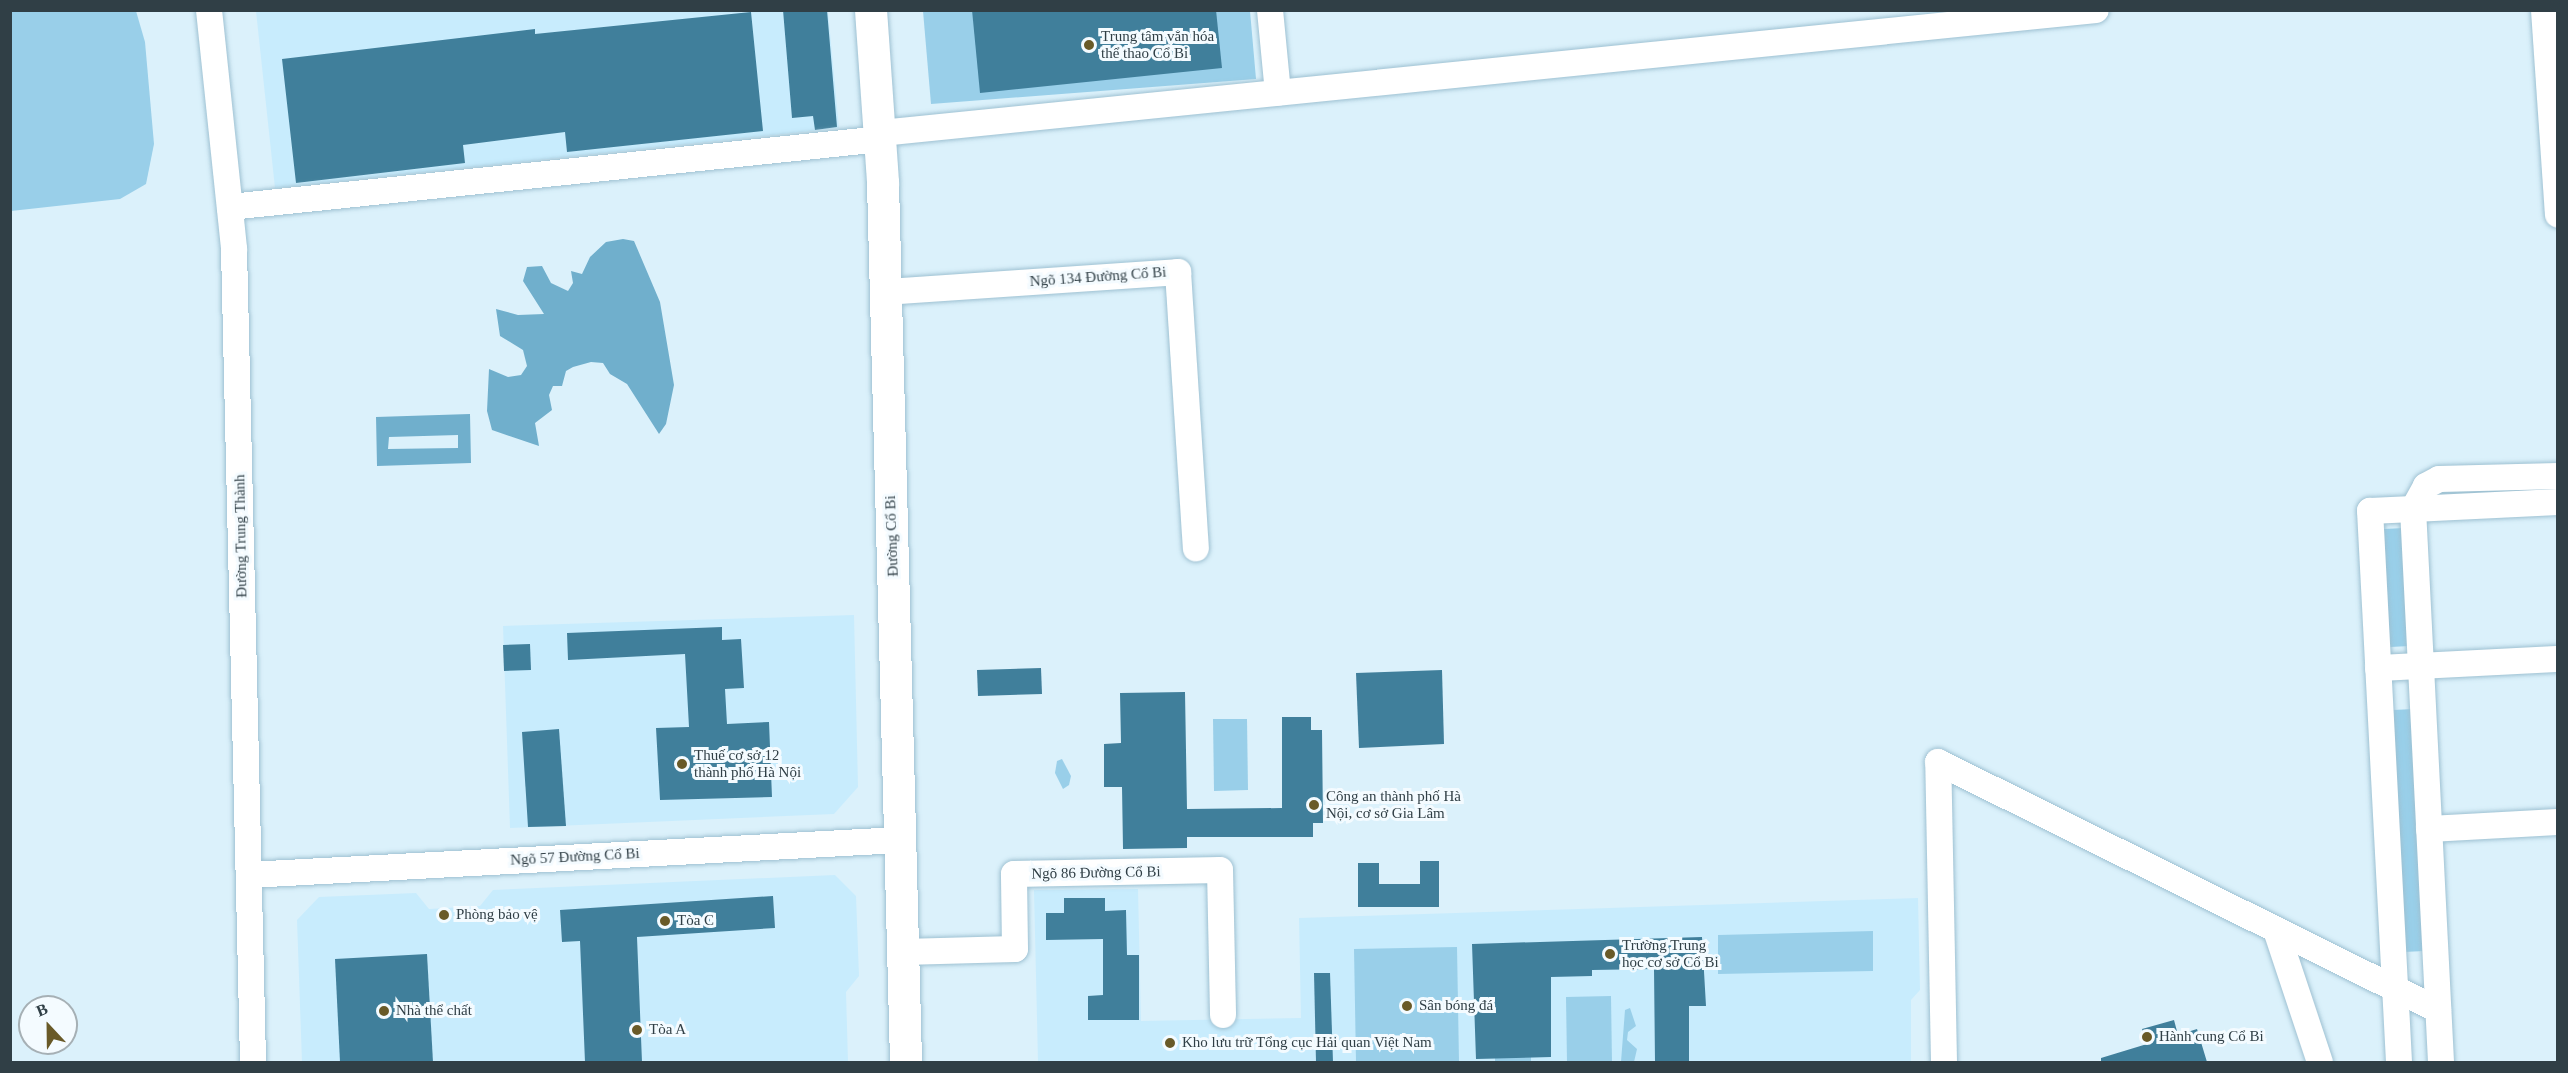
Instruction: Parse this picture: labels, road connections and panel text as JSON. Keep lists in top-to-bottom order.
{
  "streets": {
    "main road": ["Đường Cổ Bi"],
    "street": [
      "Ngõ 134 Đường Cổ Bi",
      "Đường Trung Thành",
      "Ngõ 57 Đường Cổ Bi",
      "Ngõ 86 Đường Cổ Bi"
    ]
  },
  "crossings": [
    ["Ngõ 134 Đường Cổ Bi", "Đường Cổ Bi"],
    ["Đường Trung Thành", "Ngõ 57 Đường Cổ Bi"],
    ["Đường Cổ Bi", "Ngõ 57 Đường Cổ Bi"],
    ["Đường Cổ Bi", "Ngõ 86 Đường Cổ Bi"]
  ],
  "places": [
    "Trung tâm văn hóa thể thao Cổ Bi",
    "Thuế cơ sở 12 thành phố Hà Nội",
    "Công an thành phố Hà Nội, cơ sở Gia Lâm",
    "Phòng bảo vệ",
    "Tòa C",
    "Trường Trung học cơ sở Cổ Bi",
    "Sân bóng đá",
    "Nhà thể chất",
    "Tòa A",
    "Hành cung Cổ Bi",
    "Kho lưu trữ Tổng cục Hải quan Việt Nam"
  ],
  "north": "top"
}
